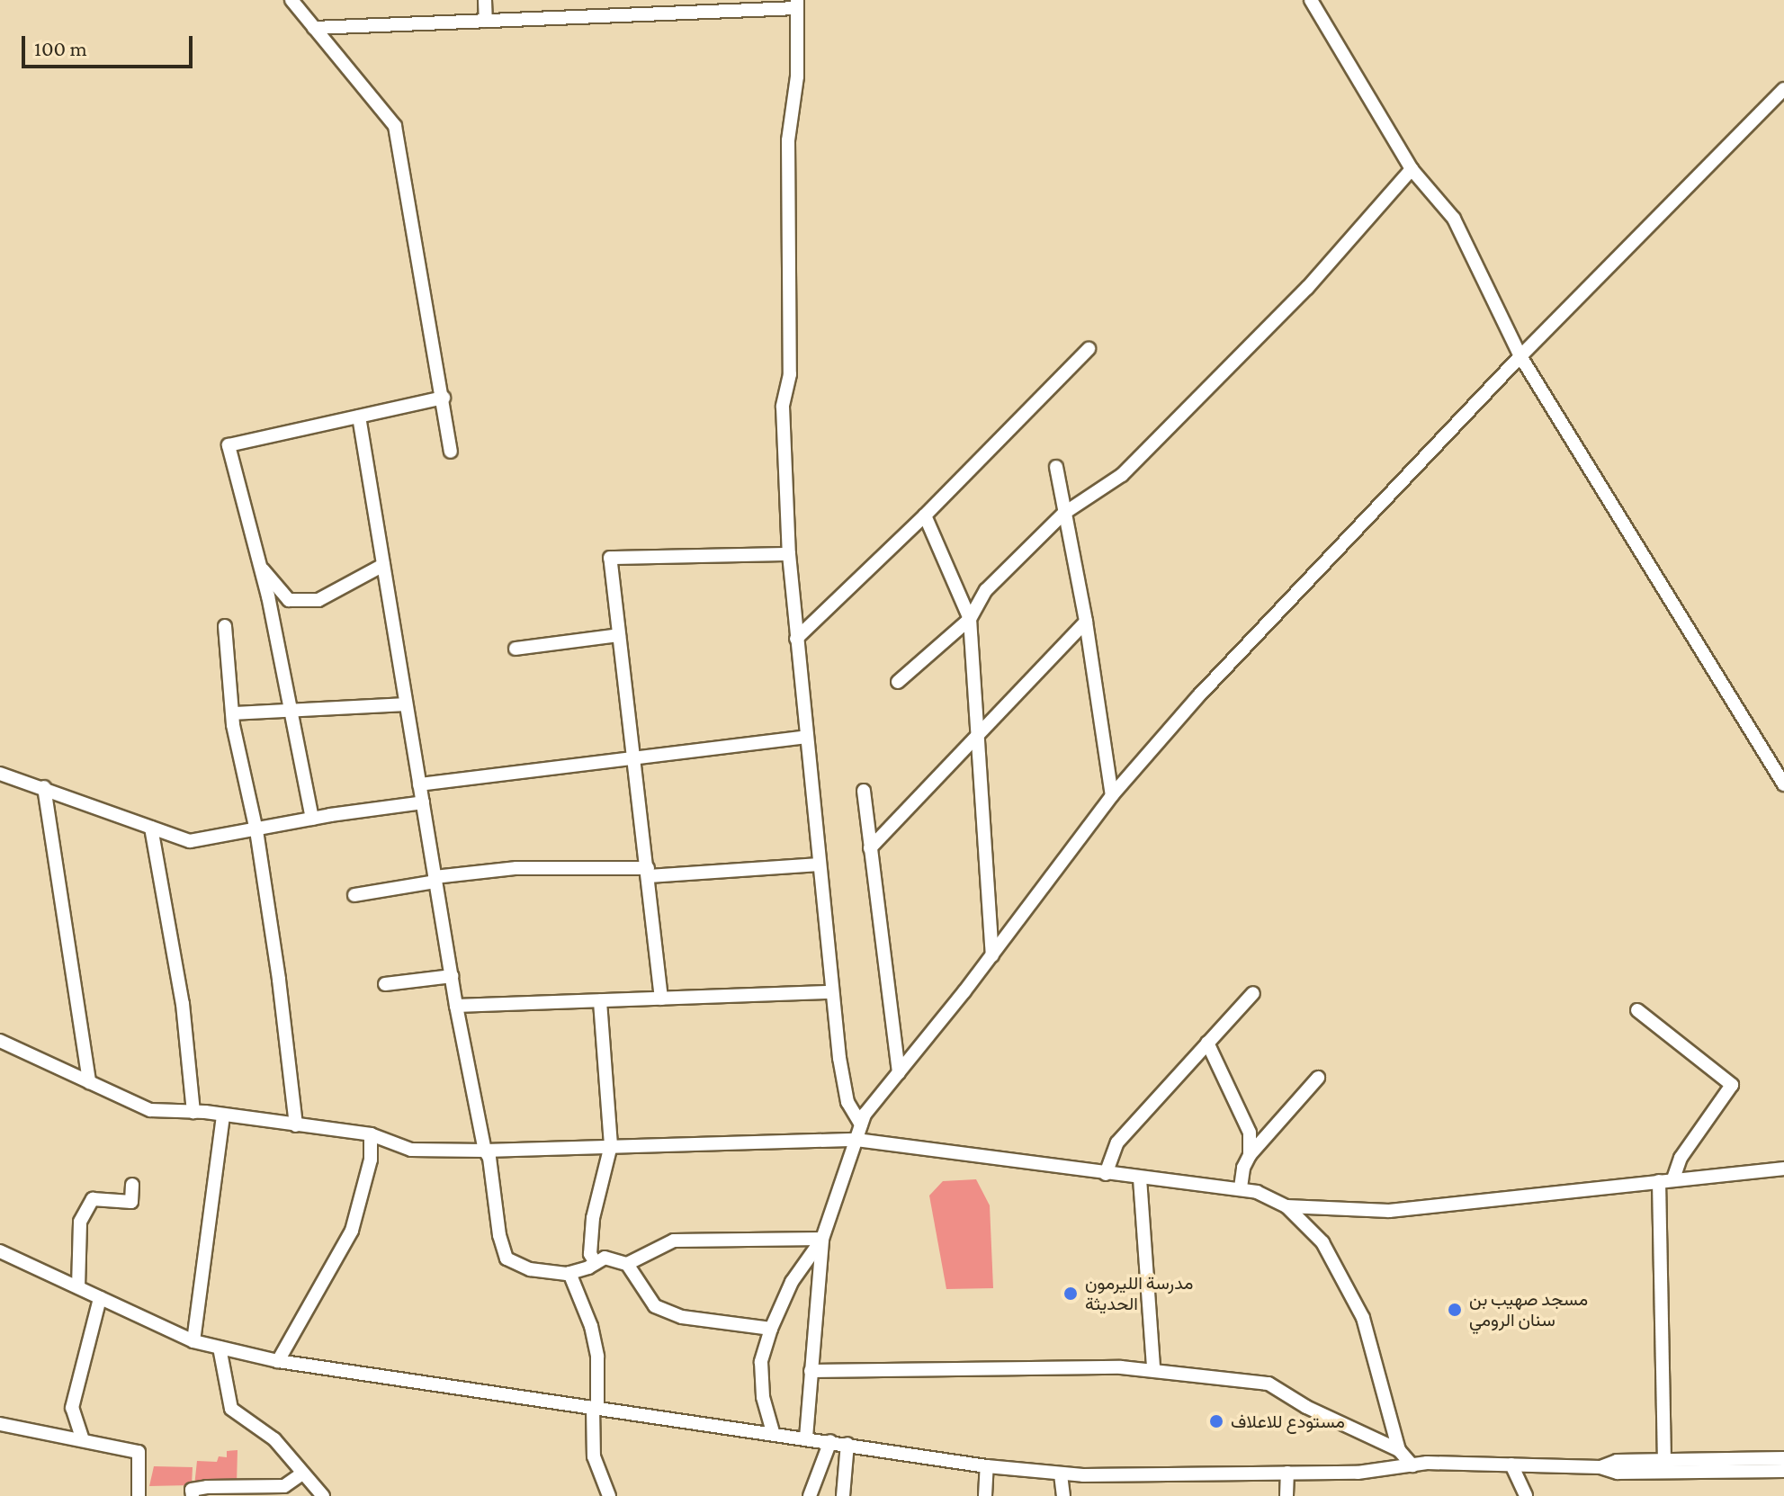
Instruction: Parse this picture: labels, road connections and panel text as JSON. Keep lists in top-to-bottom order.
{
  "places": ["مدرسة الليرمون الحديثة", "مسجد صهيب بن سنان الرومي", "مستودع للاعلاف"],
  "scale_bar": "100 m"
}
